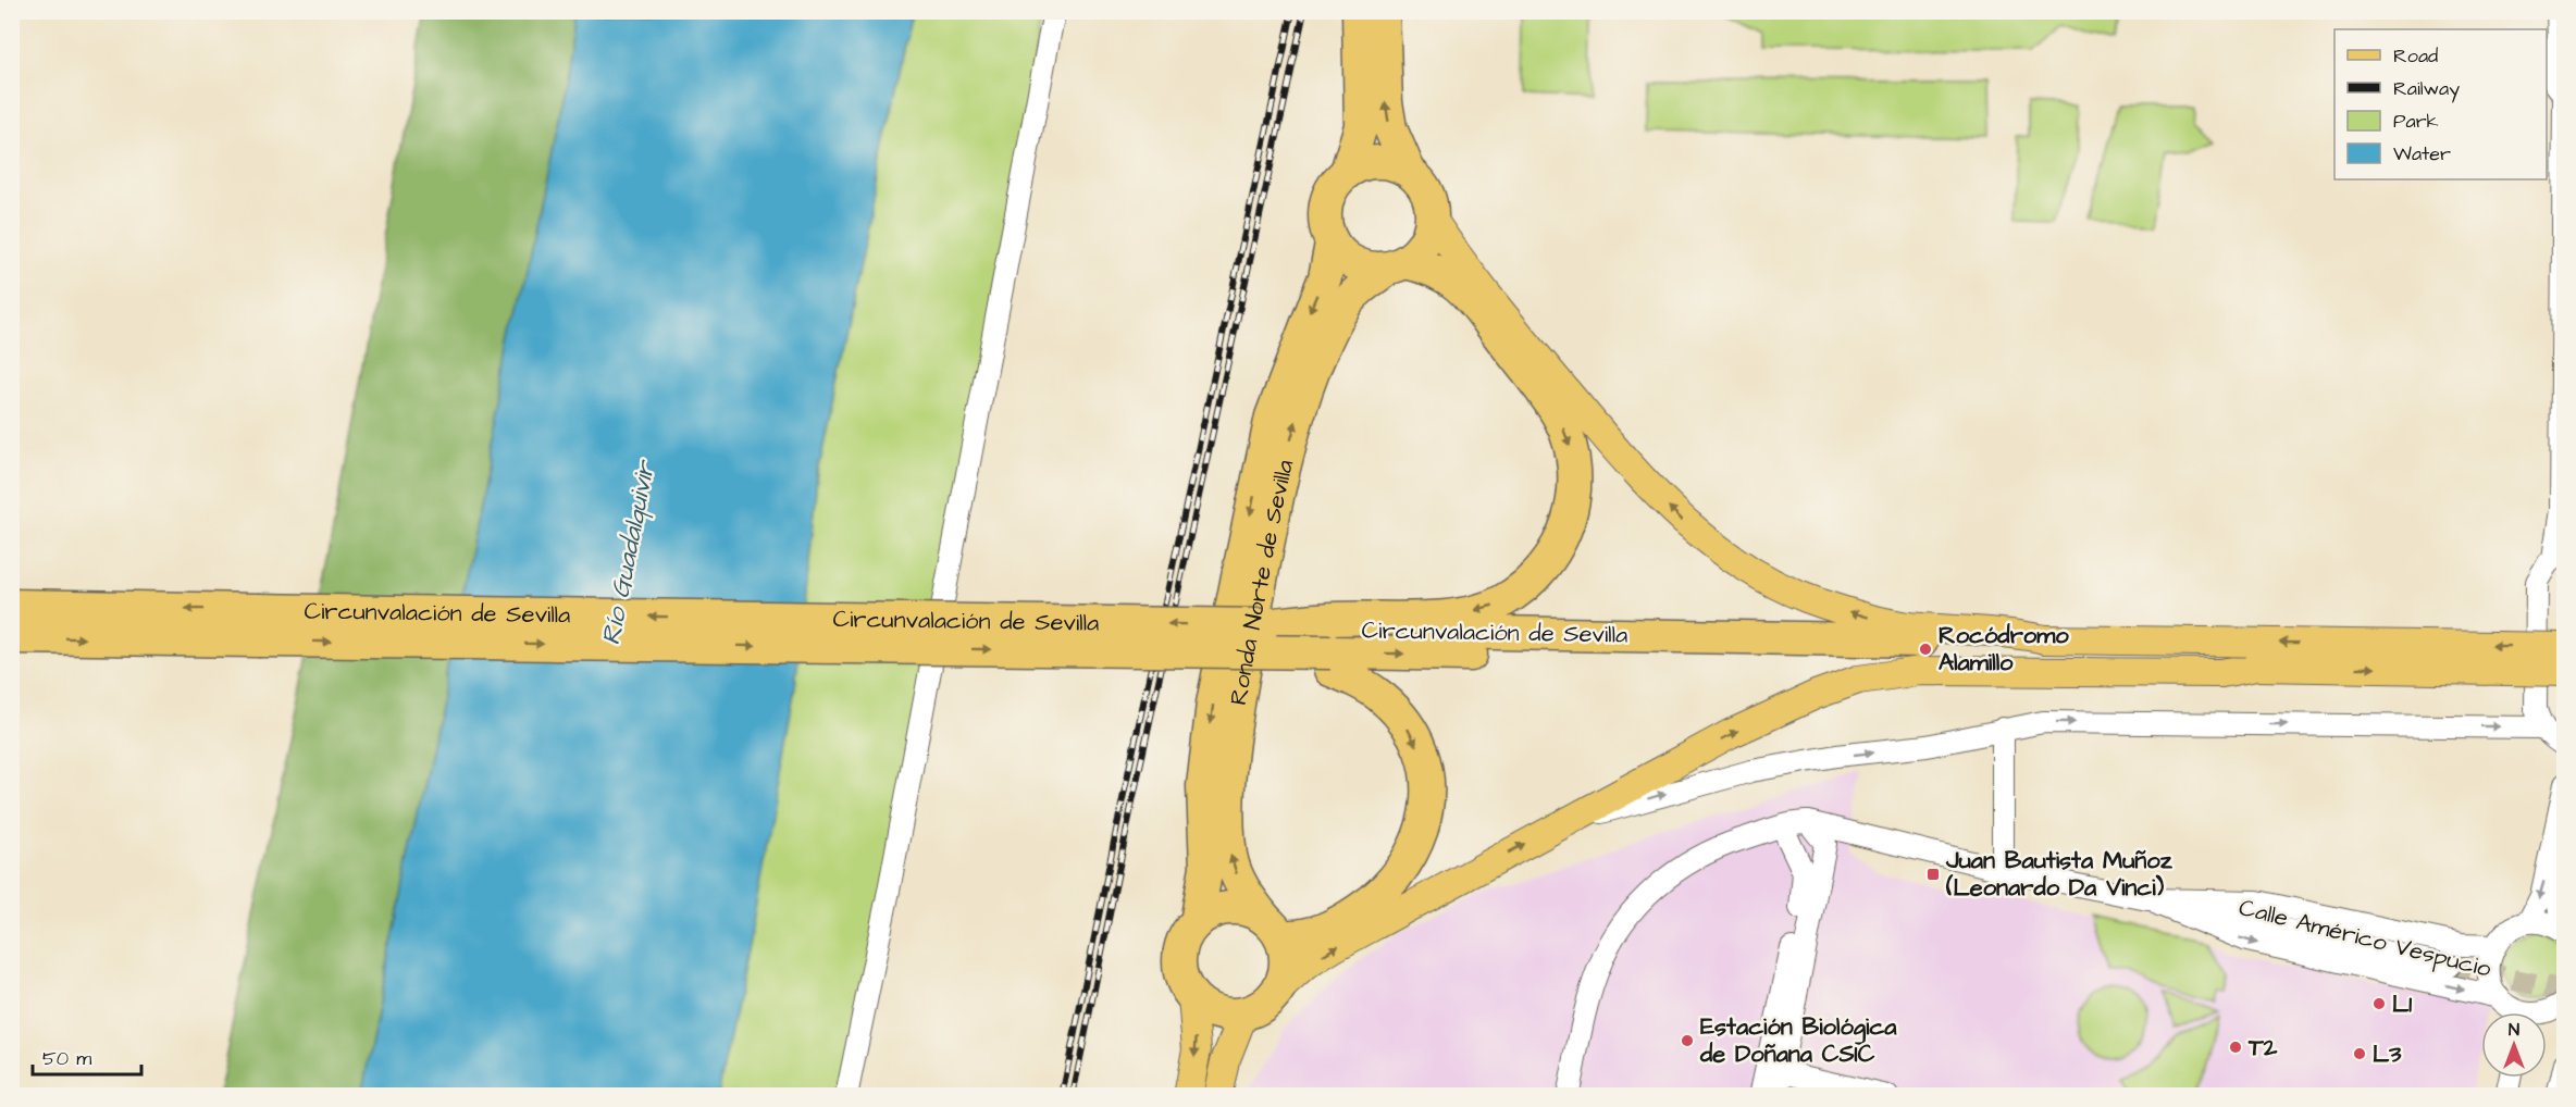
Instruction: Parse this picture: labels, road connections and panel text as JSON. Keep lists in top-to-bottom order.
{
  "streets": {
    "highway": ["Ronda Norte de Sevilla", "Circunvalación de Sevilla"],
    "street": ["Calle Américo Vespucio"]
  },
  "water": ["Río Guadalquivir"],
  "places": {
    "other": [
      "Rocódromo Alamillo",
      "L1",
      "Estación Biológica de Doñana CSIC",
      "T2",
      "L3"
    ],
    "transit": ["Juan Bautista Muñoz (Leonardo Da Vinci)"]
  },
  "legend": [
    "Road",
    "Railway",
    "Park",
    "Water"
  ],
  "scale_bar": "50 m",
  "north": "top"
}
